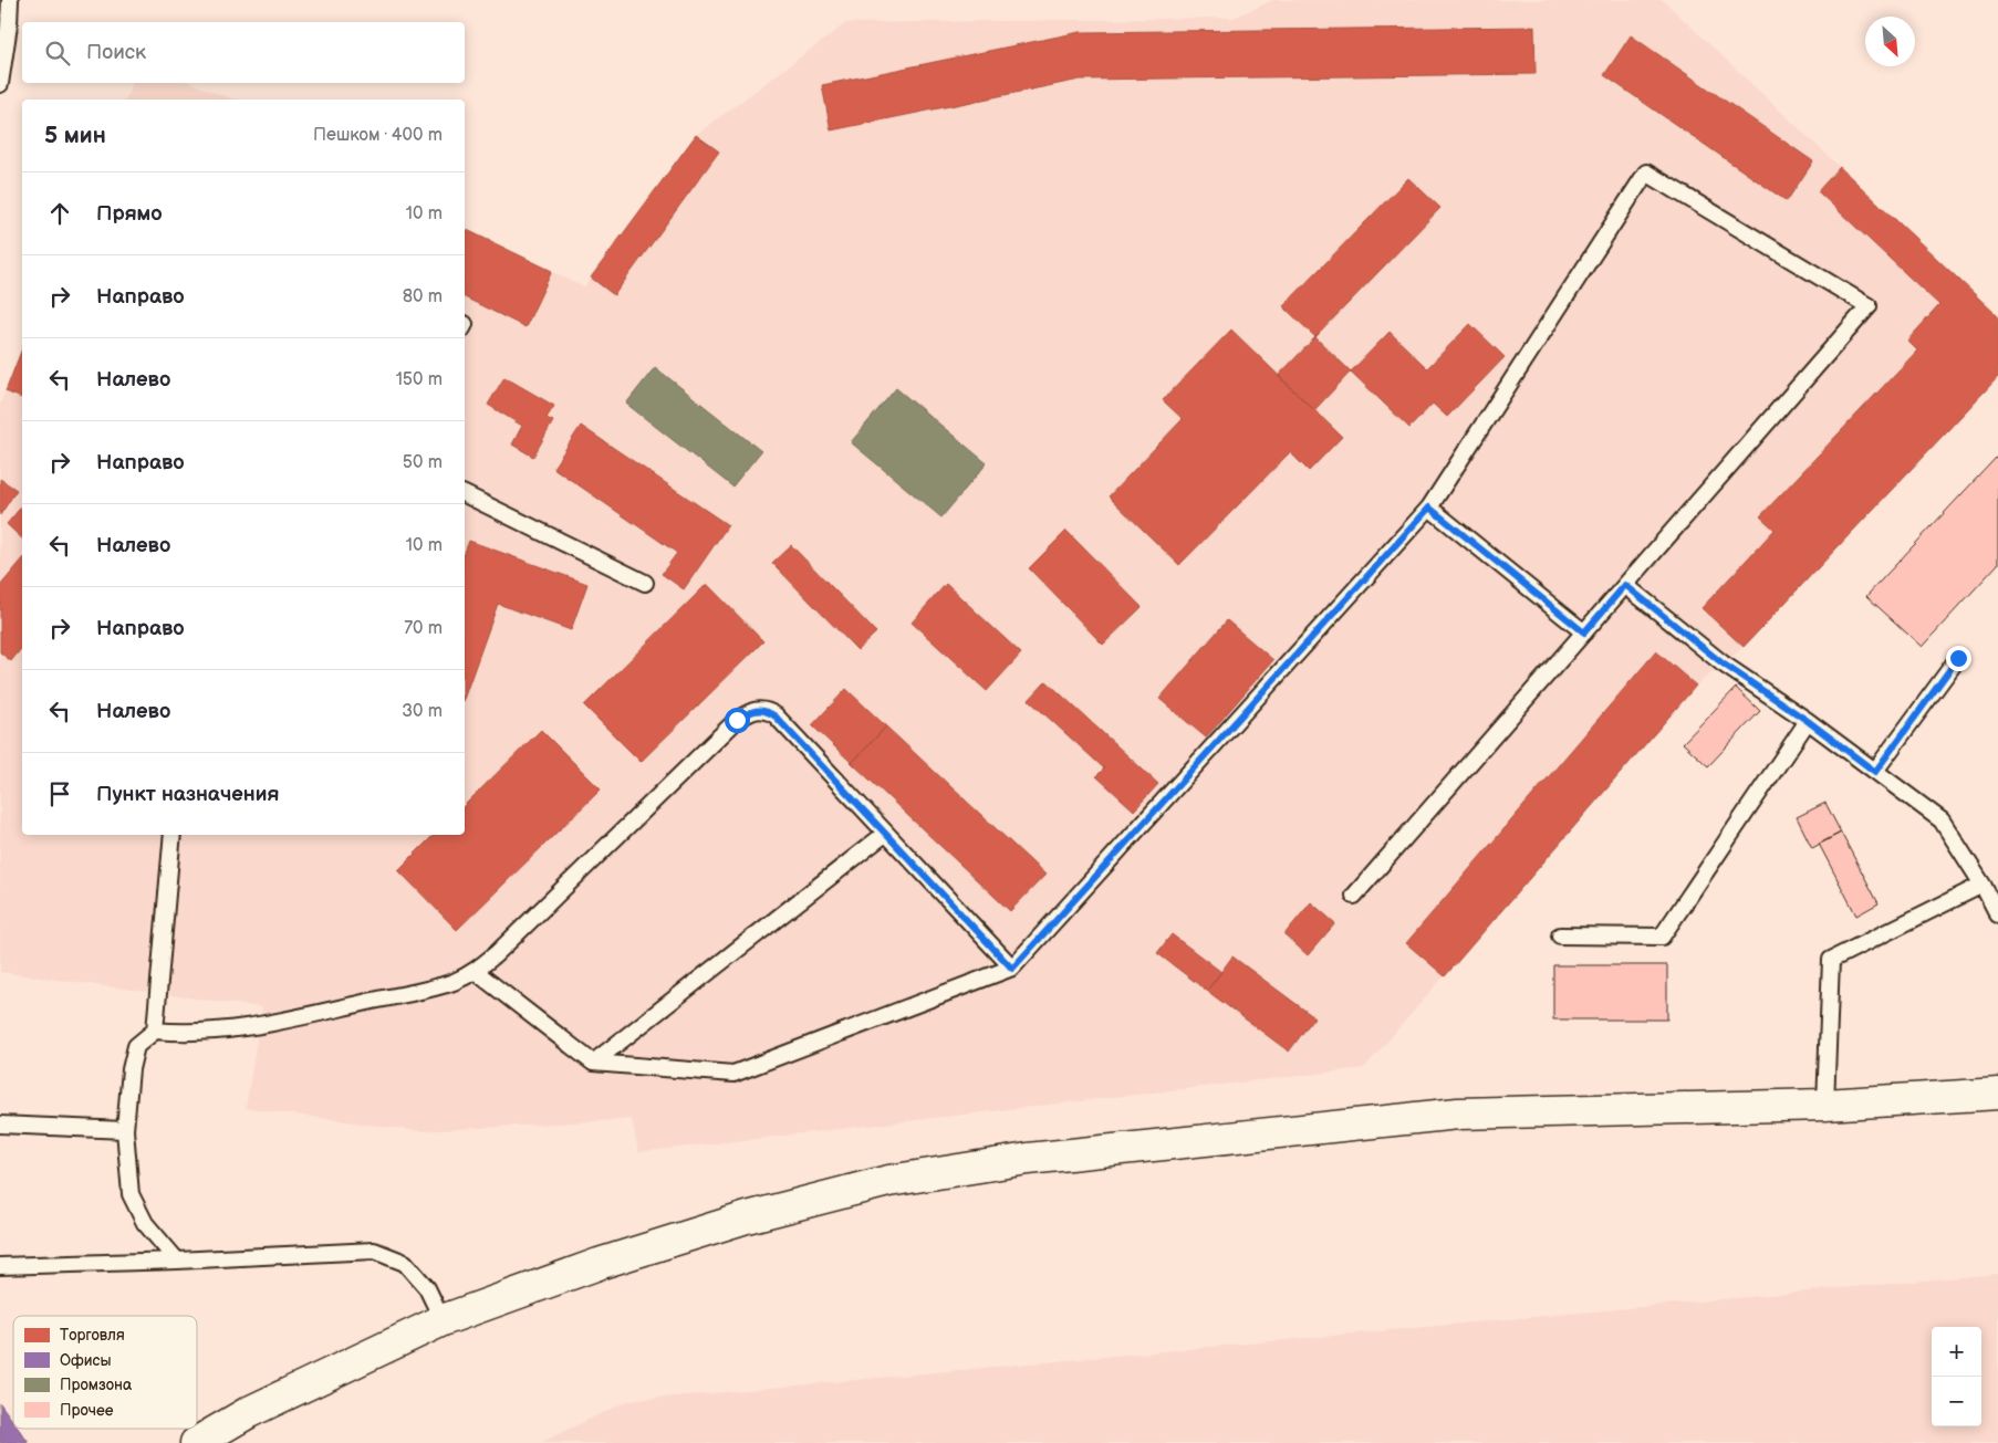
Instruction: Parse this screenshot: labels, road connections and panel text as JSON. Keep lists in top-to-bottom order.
{
  "legend": [
    "Торговля",
    "Офисы",
    "Промзона",
    "Прочее"
  ],
  "north": "bottom right",
  "page": {
    "search": "Поиск",
    "heading": ["5 мин", "Пешком · 400 m"],
    "list": [
      ["Прямо", "10 m"],
      ["Направо", "80 m"],
      ["Налево", "150 m"],
      ["Направо", "50 m"],
      ["Налево", "10 m"],
      ["Направо", "70 m"],
      ["Налево", "30 m"],
      "Пункт назначения"
    ],
    "map_buttons": ["+", "−"]
  }
}
